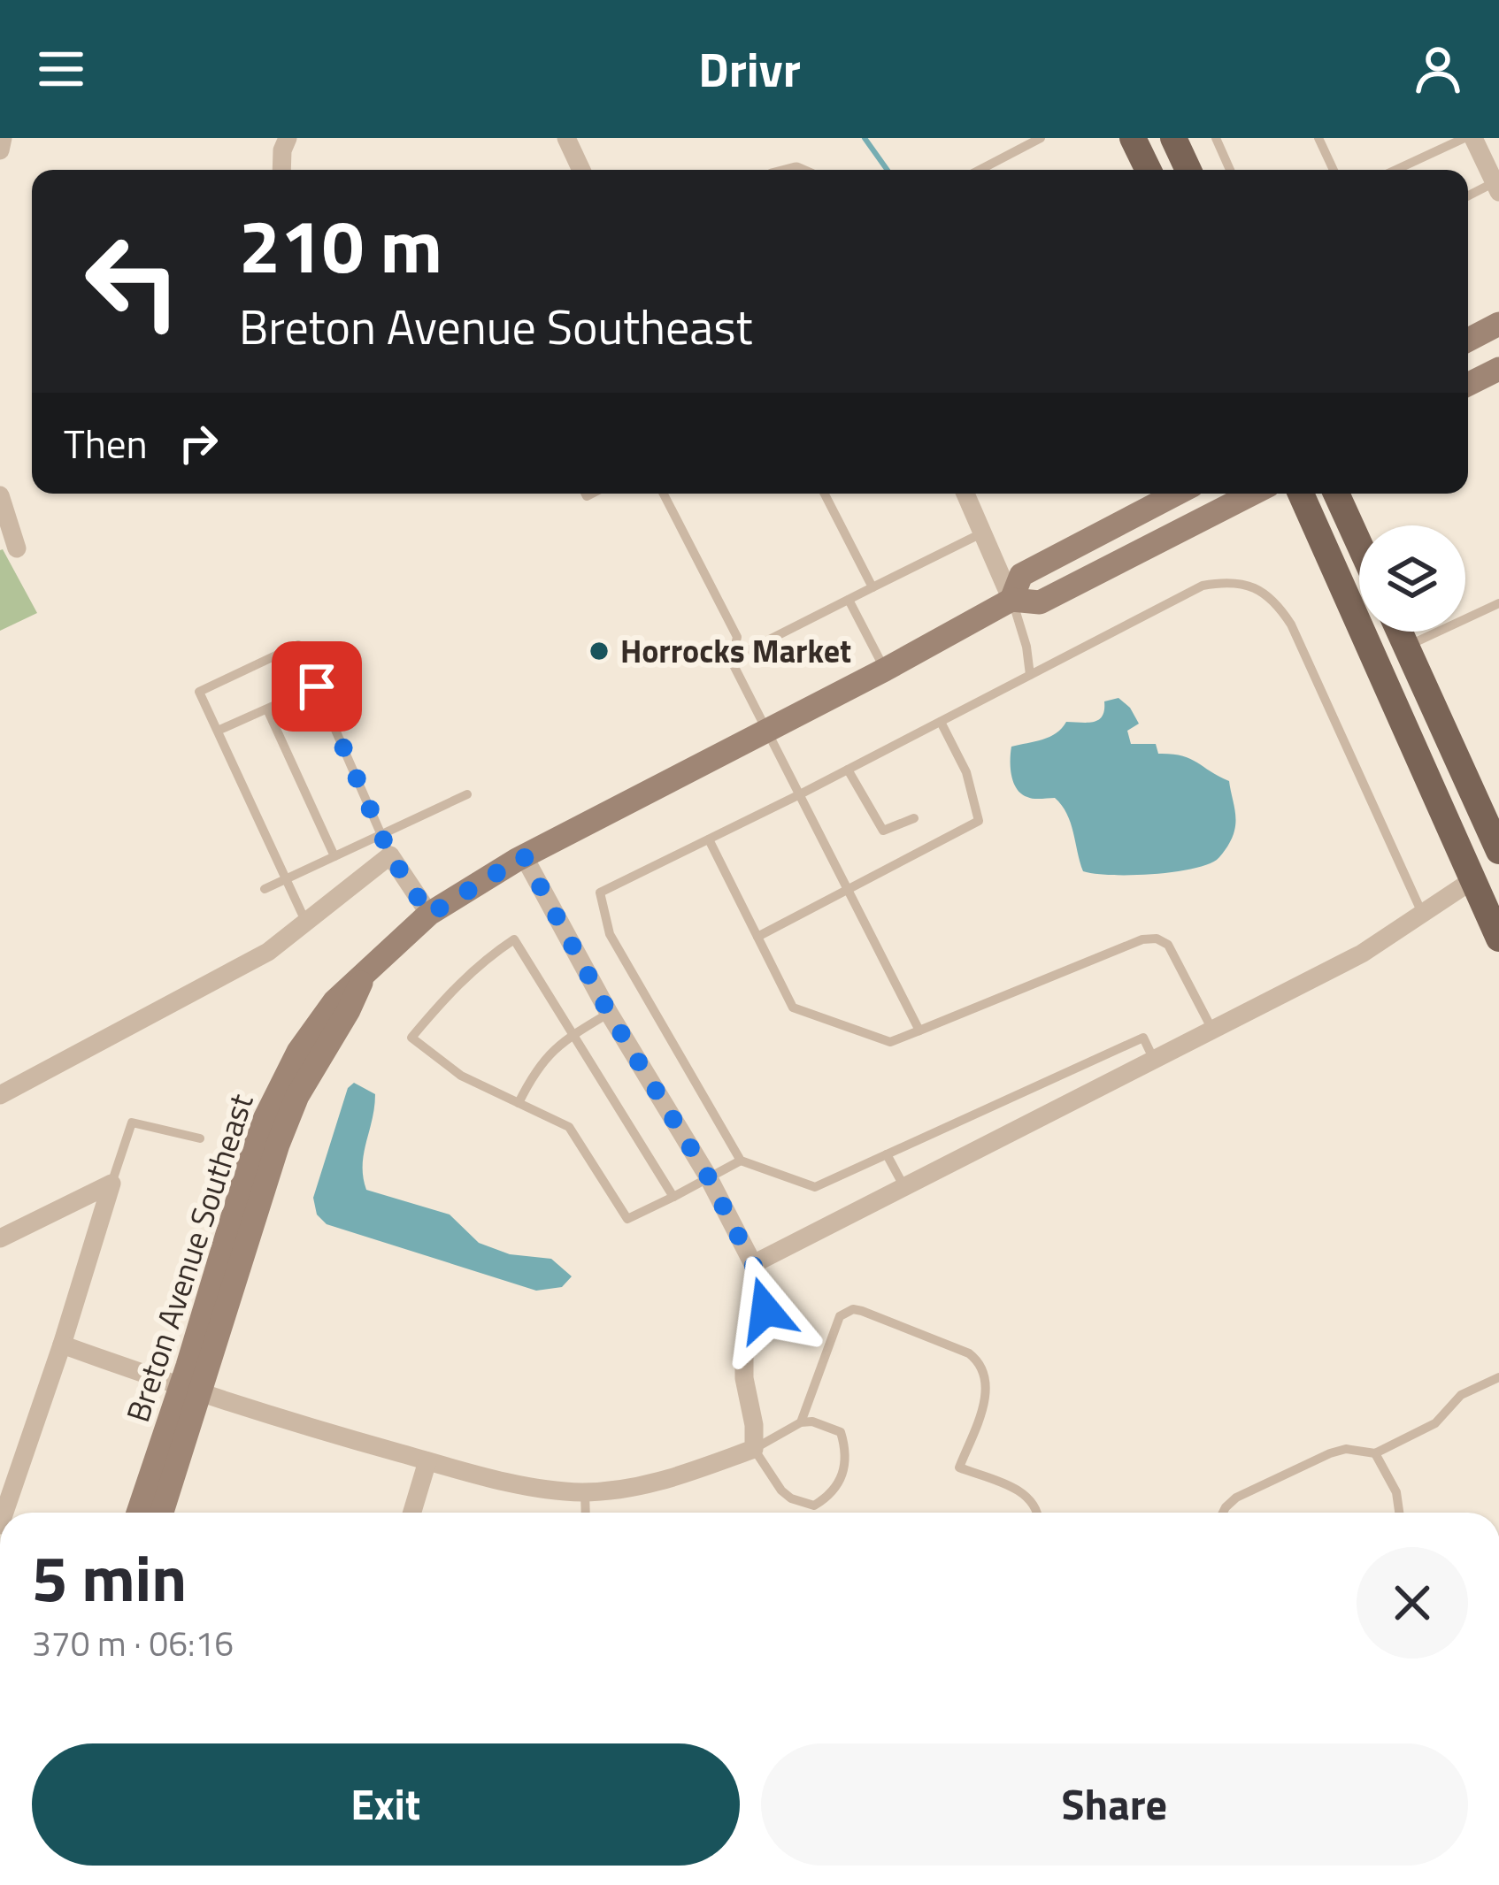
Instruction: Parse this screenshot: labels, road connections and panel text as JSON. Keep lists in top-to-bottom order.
{
  "streets": {
    "main road": ["Breton Avenue Southeast"]
  },
  "places": ["Horrocks Market"],
  "page": {
    "header": "Drivr",
    "turn": ["210 m", "Breton Avenue Southeast"],
    "then": "Then",
    "heading": ["5 min", "370 m · 06:16"],
    "buttons": ["Exit", "Share"]
  }
}
